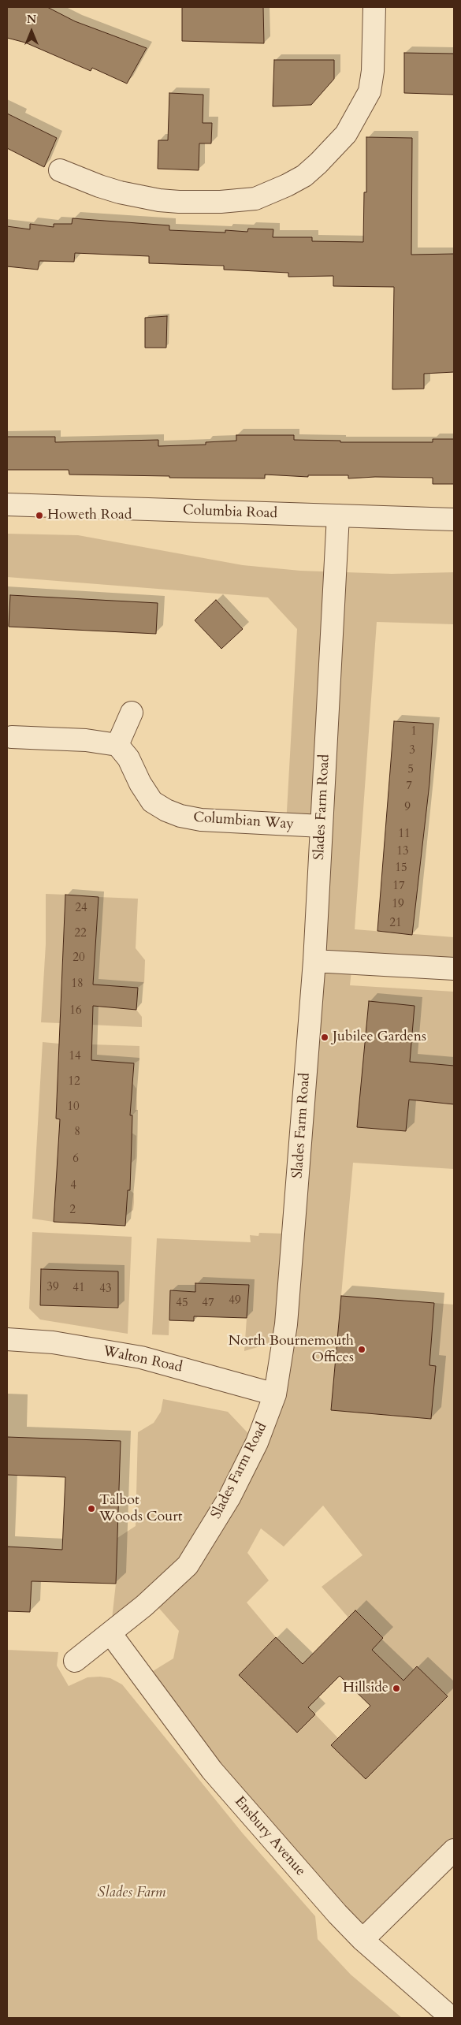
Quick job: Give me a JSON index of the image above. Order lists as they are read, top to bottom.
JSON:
{
  "streets": {
    "street": [
      "Columbia Road",
      "Slades Farm Road",
      "Columbian Way",
      "Walton Road",
      "Ensbury Avenue"
    ]
  },
  "crossings": [
    ["Columbia Road", "Slades Farm Road"],
    ["Slades Farm Road", "Columbian Way"],
    ["Slades Farm Road", "Walton Road"],
    ["Slades Farm Road", "Ensbury Avenue"]
  ],
  "parks": ["Slades Farm"],
  "places": [
    "Howeth Road",
    "Jubilee Gardens",
    "North Bournemouth Offices",
    "Talbot Woods Court",
    "Hillside"
  ],
  "house_numbers": [
    "1",
    "3",
    "5",
    "7",
    "9",
    "11",
    "13",
    "15",
    "17",
    "19",
    "24",
    "21",
    "22",
    "20",
    "18",
    "16",
    "14",
    "12",
    "10",
    "8",
    "6",
    "4",
    "2",
    "39",
    "41",
    "43",
    "49",
    "45",
    "47"
  ],
  "north": "top"
}
